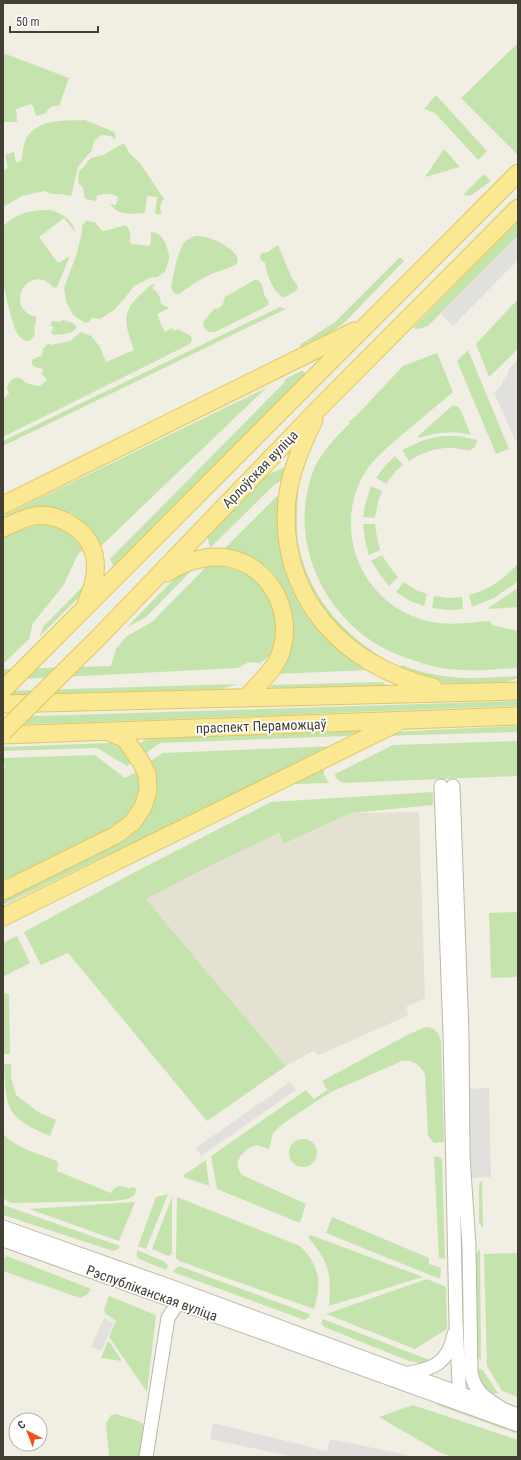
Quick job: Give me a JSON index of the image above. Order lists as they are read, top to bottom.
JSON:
{
  "streets": {
    "main road": ["Арлоўская вуліца", "праспект Пераможцаў"],
    "street": ["Рэспубліканская вуліца"]
  },
  "scale_bar": "50 m",
  "north": "top left"
}
